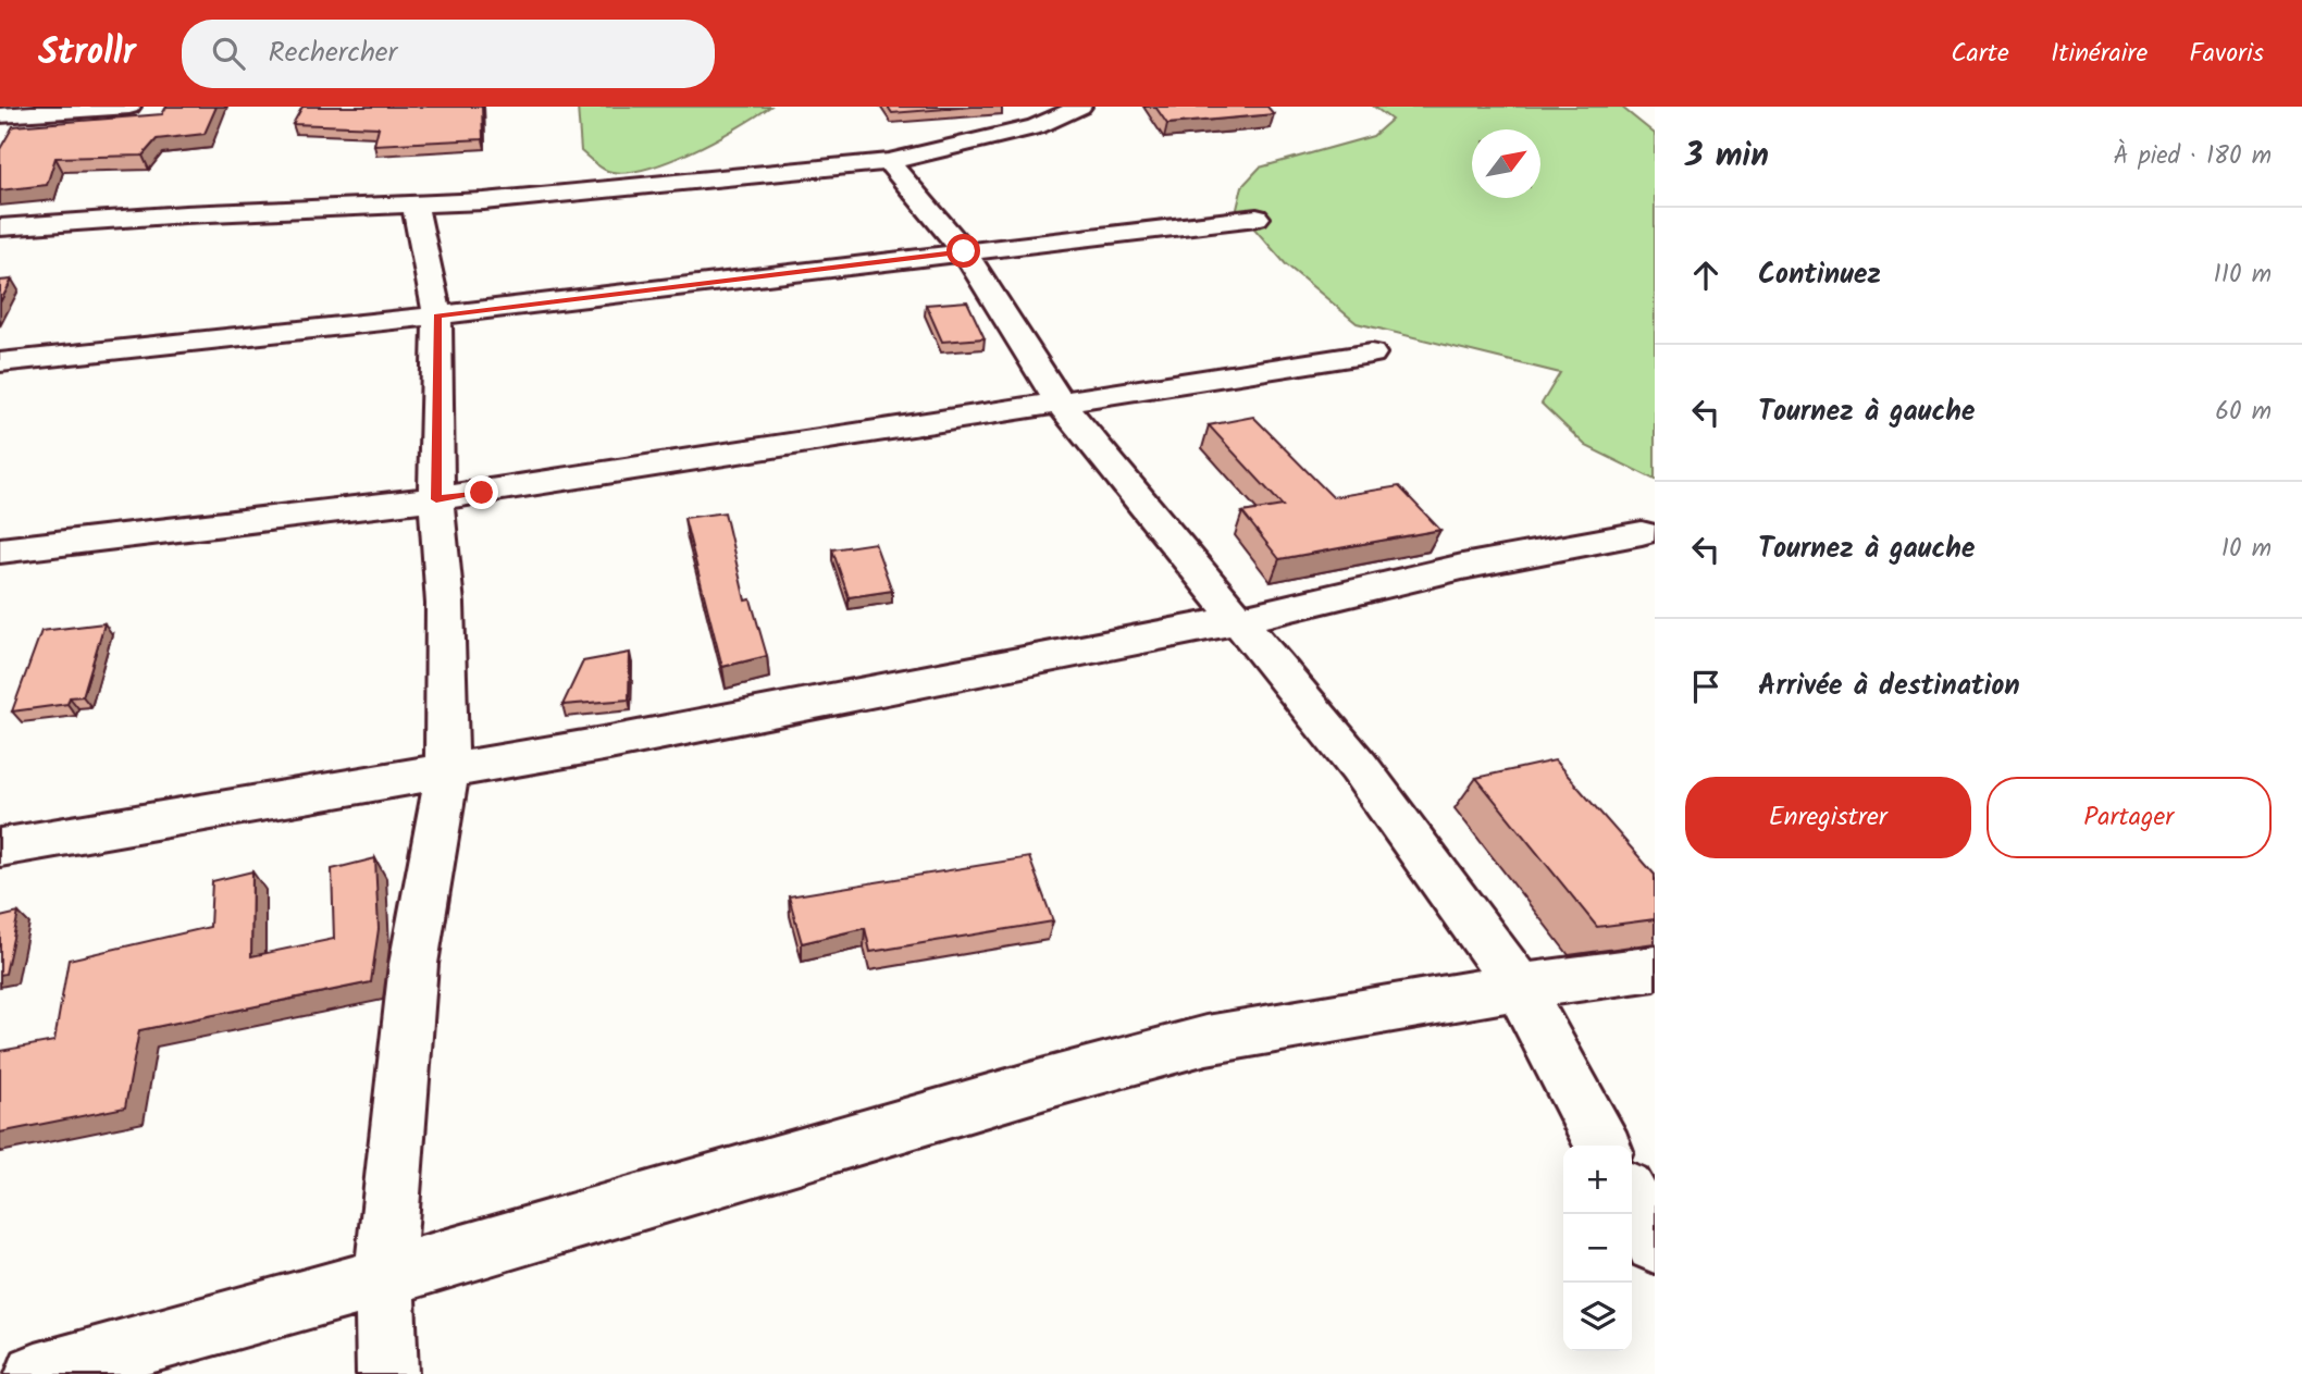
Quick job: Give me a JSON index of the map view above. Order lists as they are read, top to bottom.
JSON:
{
  "north": "top right",
  "page": {
    "header": "Strollr",
    "search": "Rechercher",
    "nav": ["Carte", "Itinéraire", "Favoris"],
    "heading": ["3 min", "À pied · 180 m"],
    "list": [
      ["Continuez", "110 m"],
      ["Tournez à gauche", "60 m"],
      ["Tournez à gauche", "10 m"],
      "Arrivée à destination"
    ],
    "buttons": ["Enregistrer", "Partager"],
    "map_buttons": ["+", "−"]
  }
}
